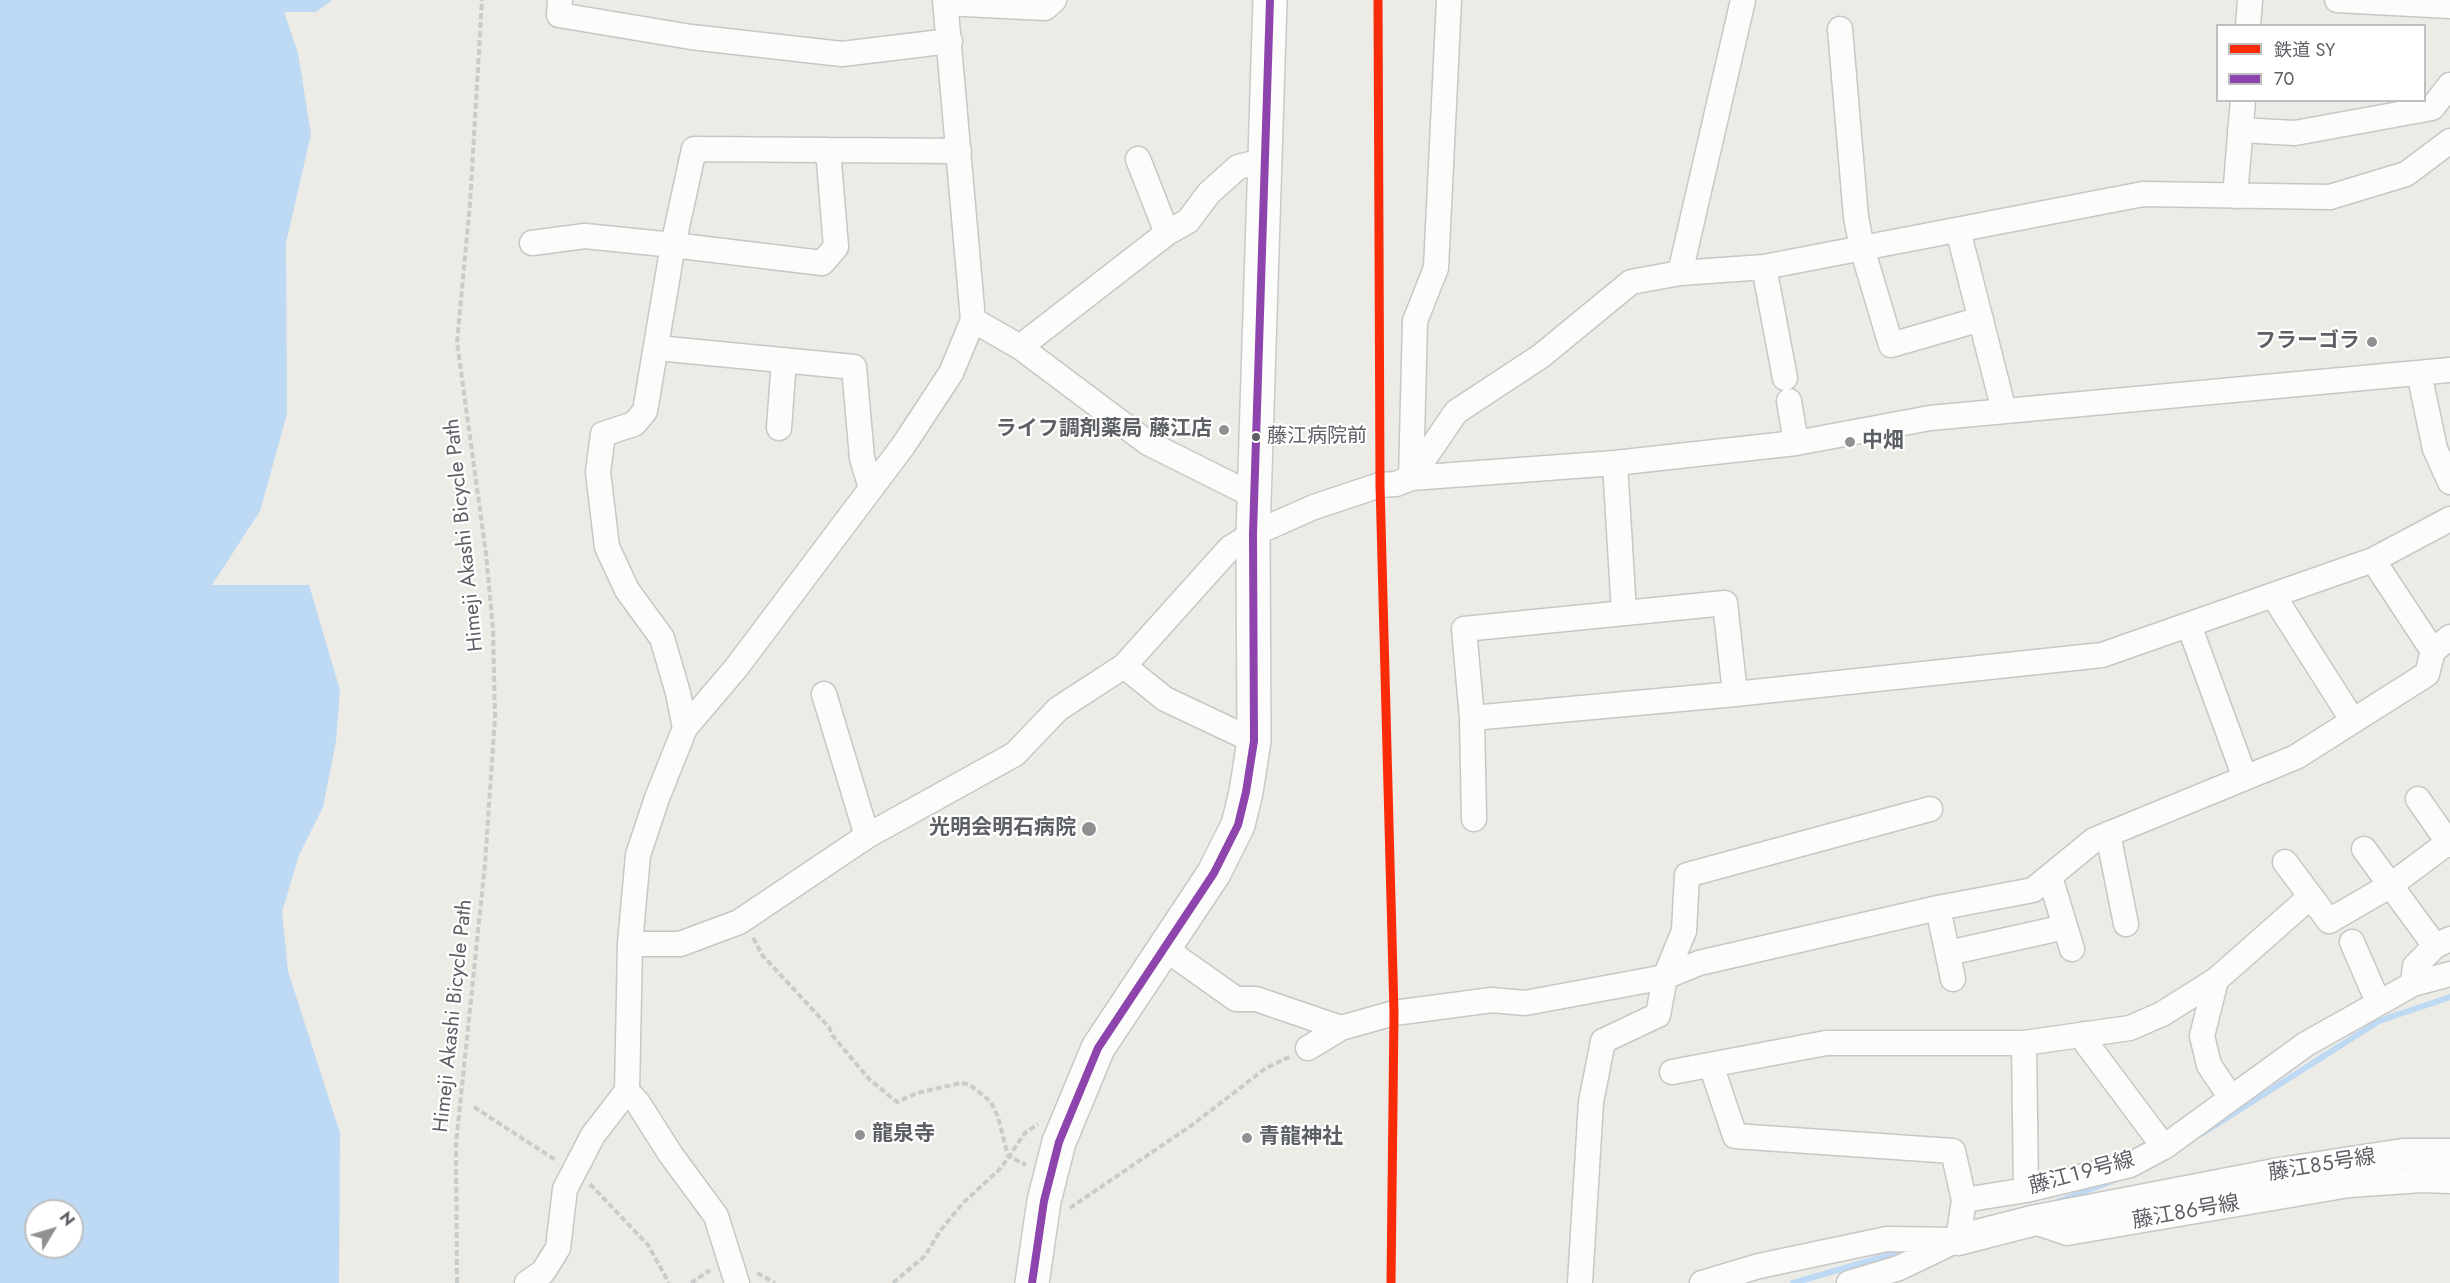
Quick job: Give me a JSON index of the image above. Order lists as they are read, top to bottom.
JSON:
{
  "streets": {
    "street": ["藤江８５号線", "藤江１９号線", "藤江８６号線"],
    "path": ["Himeji Akashi Bicycle Path"]
  },
  "crossings": [
    ["藤江８５号線", "藤江８６号線"]
  ],
  "places": [
    "フラーゴラ",
    "ライフ調剤薬局 藤江店",
    "藤江病院前",
    "中畑",
    "光明会明石病院",
    "龍泉寺",
    "青龍神社"
  ],
  "lines": ["rail line SY", "transit line 70"],
  "legend": ["鉄道 SY", "70"],
  "north": "top right"
}
